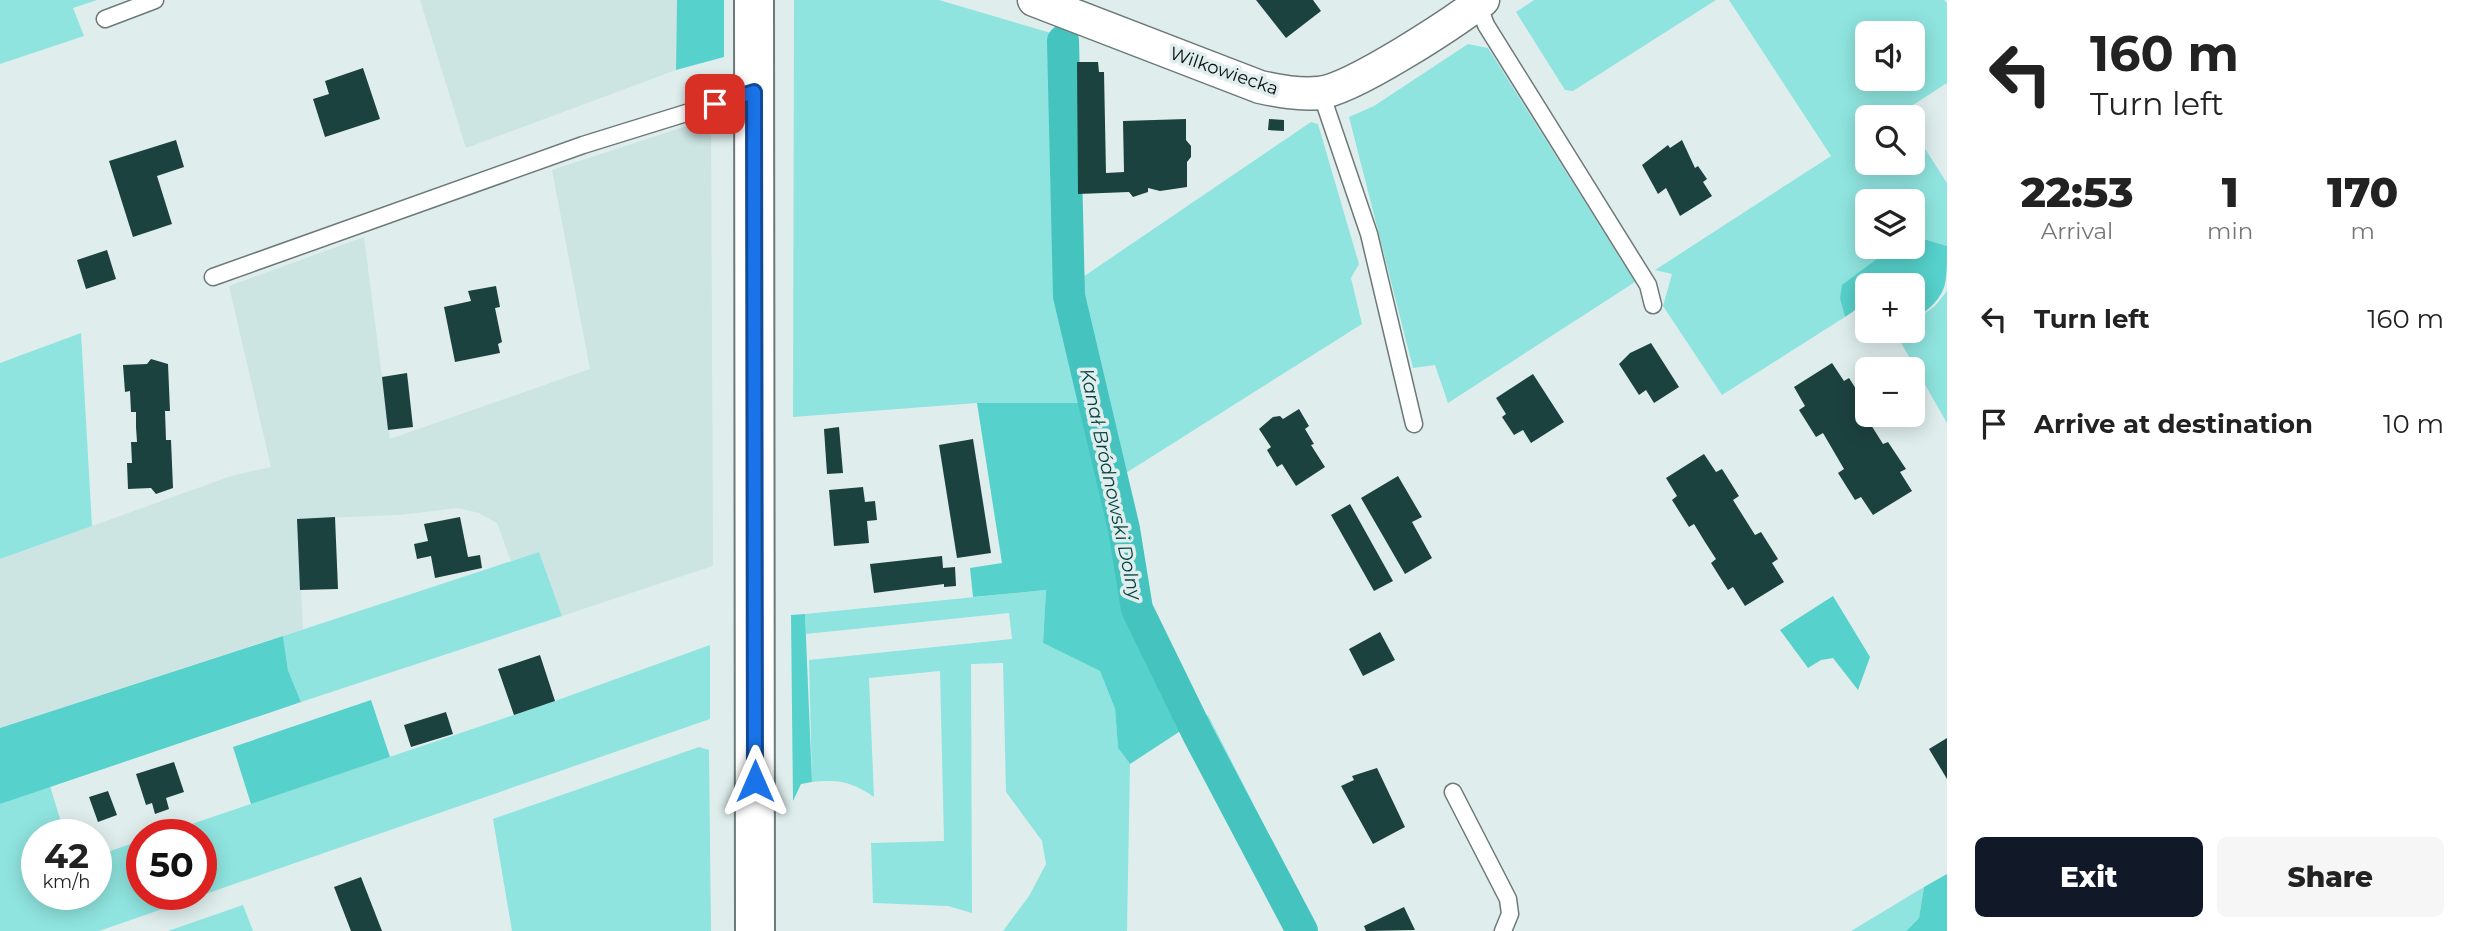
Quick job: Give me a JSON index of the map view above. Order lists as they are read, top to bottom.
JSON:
{
  "streets": {
    "street": ["Wilkowiecka"]
  },
  "water": ["Kanał Bródnowski Dolny"],
  "page": {
    "turn": ["160 m", "Turn left"],
    "map_buttons": ["+", "−"],
    "eta": [
      "22:53",
      "Arrival",
      "1",
      "min",
      "170",
      "m"
    ],
    "list": [
      {
        "name": "Turn left",
        "value": "160 m"
      },
      {
        "name": "Arrive at destination",
        "value": "10 m"
      }
    ],
    "speed": "42 km/h",
    "limit": "50",
    "buttons": ["Exit", "Share"]
  }
}
